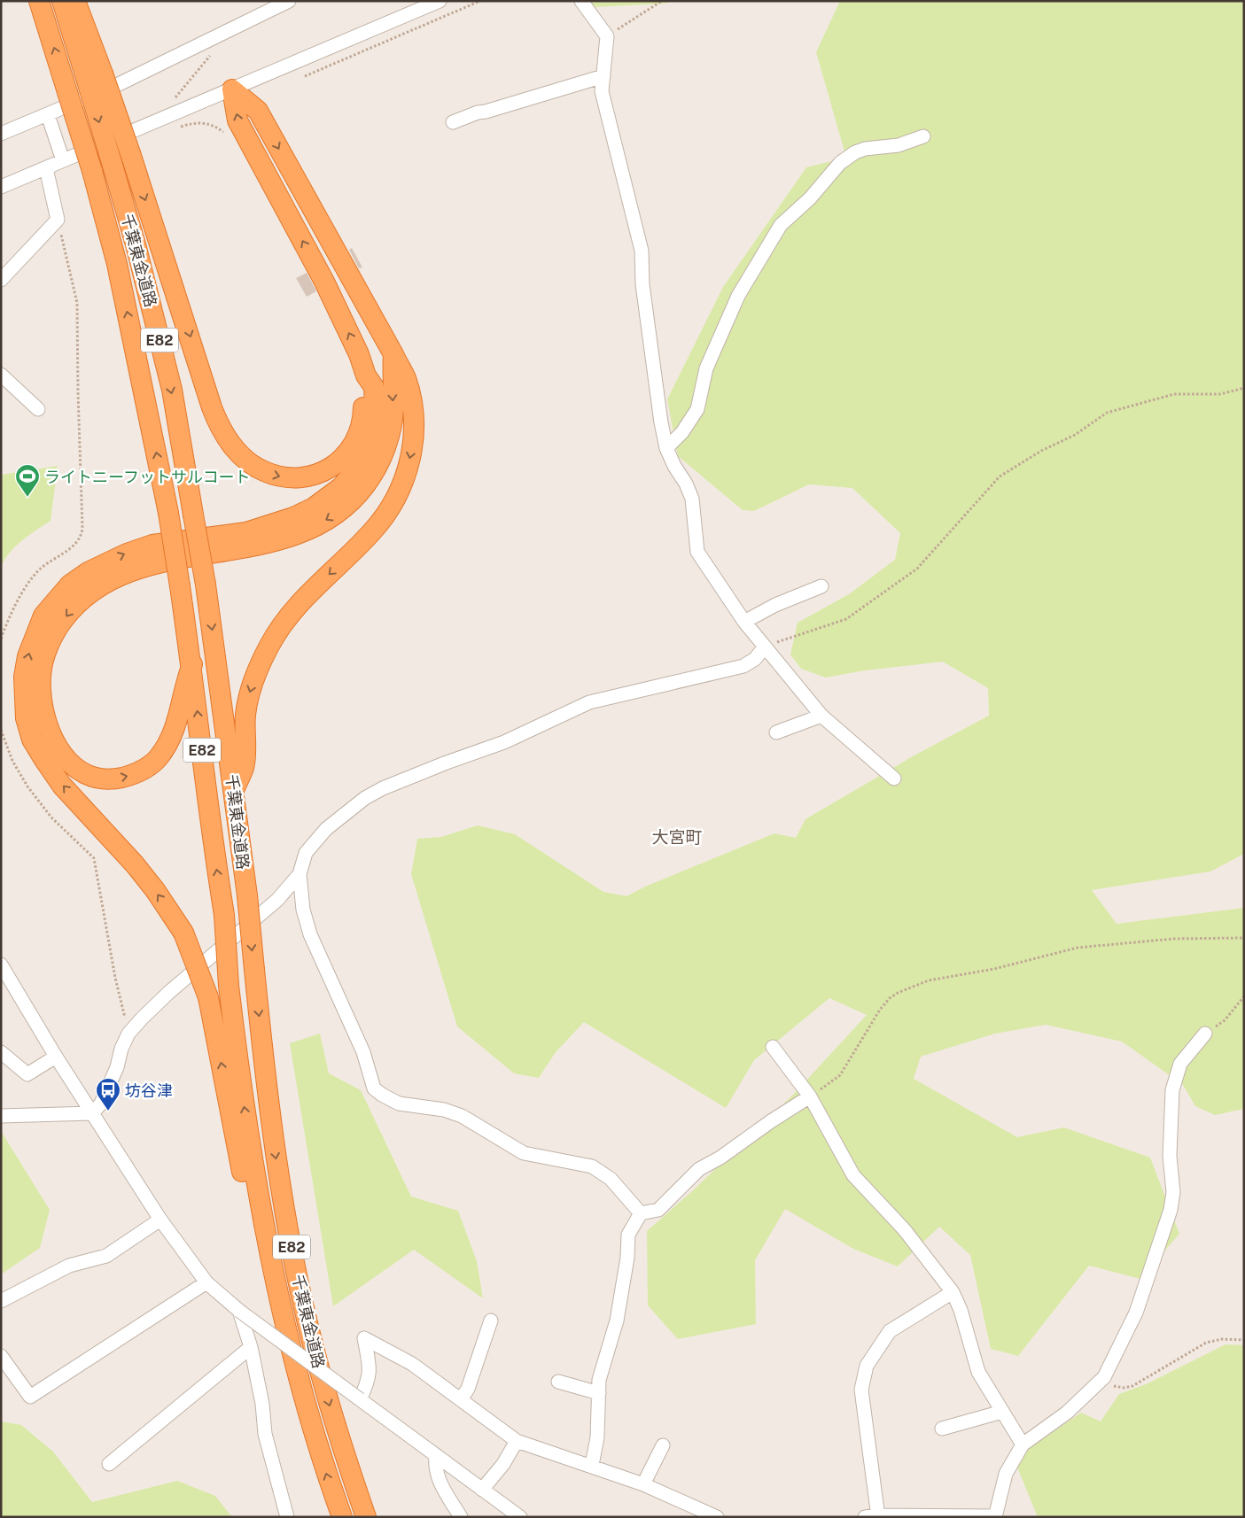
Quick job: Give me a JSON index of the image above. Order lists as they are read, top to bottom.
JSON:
{
  "streets": {
    "highway": ["千葉東金道路", "E82"]
  },
  "districts": ["大宮町"],
  "places": {
    "sports": ["ライトニーフットサルコート"],
    "bus stop": ["坊谷津"]
  }
}
